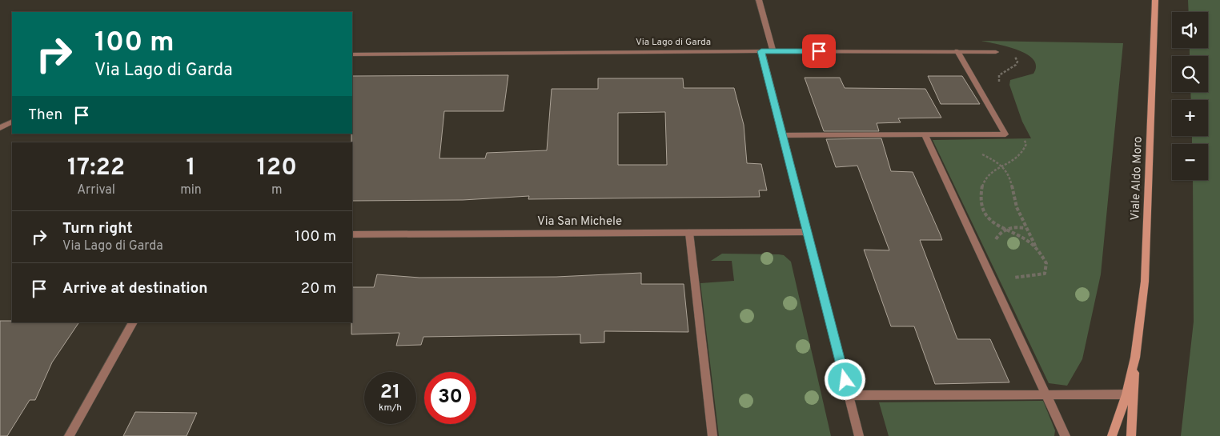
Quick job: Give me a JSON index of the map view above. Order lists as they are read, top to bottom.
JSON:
{
  "streets": {
    "main road": ["Viale Aldo Moro"],
    "street": ["Via Lago di Garda", "Via San Michele"]
  },
  "page": {
    "map_buttons": ["+", "−"],
    "turn": ["100 m", "Via Lago di Garda"],
    "then": "Then",
    "eta": [
      "17:22",
      "Arrival",
      "1",
      "min",
      "120",
      "m"
    ],
    "list": [
      {
        "name": "Turn right",
        "note": "Via Lago di Garda",
        "value": "100 m"
      },
      {
        "name": "Arrive at destination",
        "value": "20 m"
      }
    ],
    "speed": "21 km/h",
    "limit": "30"
  }
}
